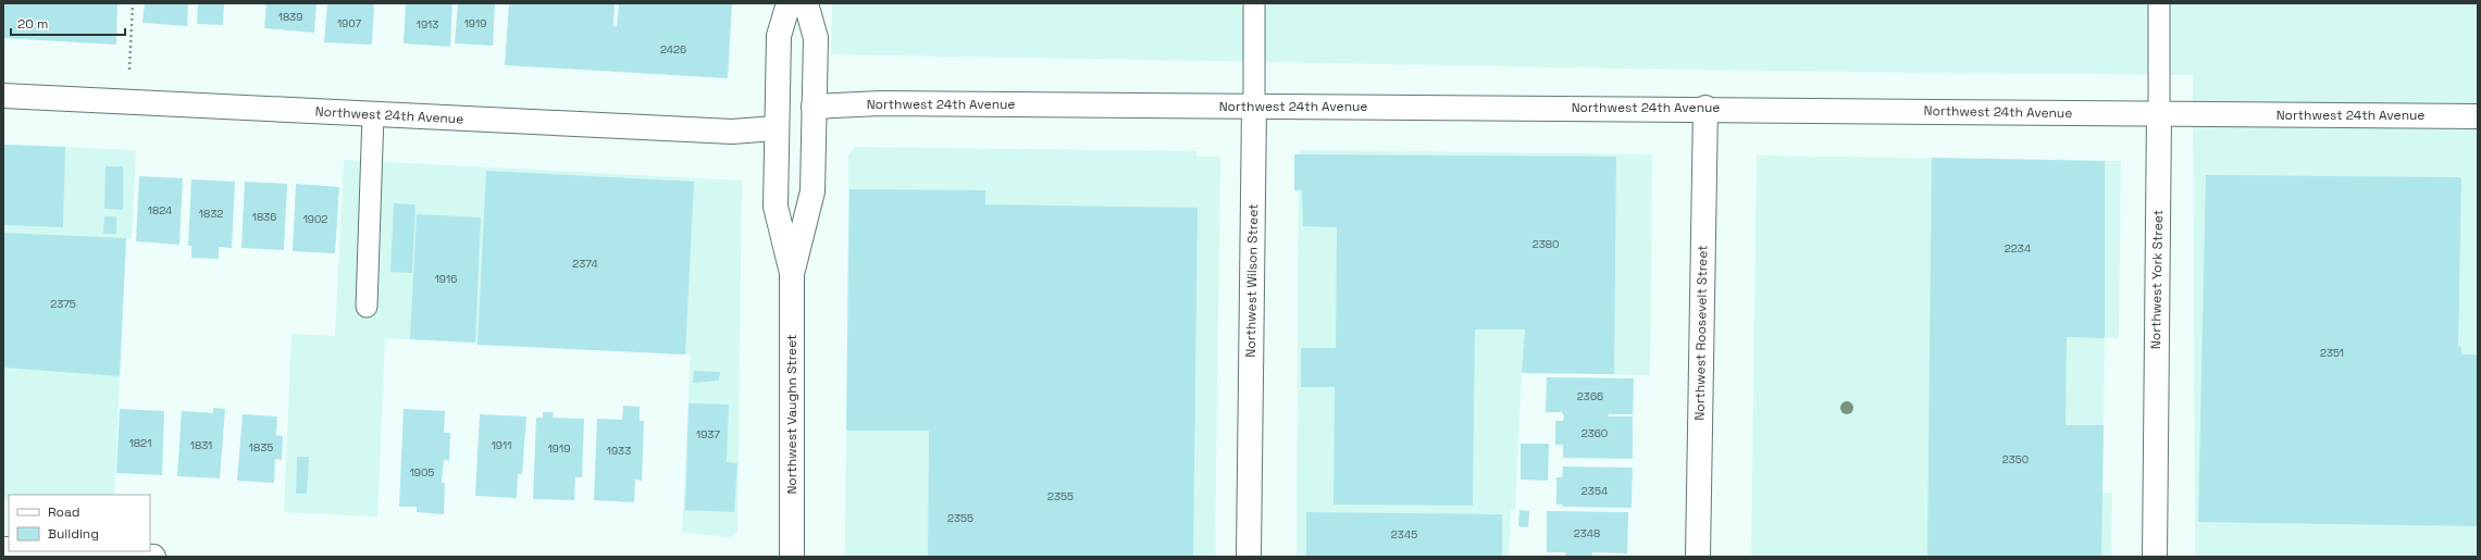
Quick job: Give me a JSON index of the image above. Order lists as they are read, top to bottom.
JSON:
{
  "streets": {
    "street": [
      "Northwest 24th Avenue",
      "Northwest York Street",
      "Northwest Wilson Street",
      "Northwest Roosevelt Street",
      "Northwest Vaughn Street"
    ]
  },
  "crossings": [
    ["Northwest 24th Avenue", "Northwest York Street"],
    ["Northwest 24th Avenue", "Northwest Wilson Street"],
    ["Northwest 24th Avenue", "Northwest Roosevelt Street"],
    ["Northwest 24th Avenue", "Northwest Vaughn Street"]
  ],
  "house_numbers": [
    "1839",
    "1907",
    "1919",
    "1913",
    "2426",
    "1824",
    "1832",
    "1836",
    "1902",
    "2380",
    "2234",
    "2374",
    "1916",
    "2375",
    "2351",
    "2366",
    "2360",
    "1937",
    "1821",
    "1831",
    "1911",
    "1835",
    "1919",
    "1933",
    "2350",
    "1905",
    "2354",
    "2355",
    "2355",
    "2348",
    "2345"
  ],
  "legend": ["Road", "Building"],
  "scale_bar": "20 m"
}
